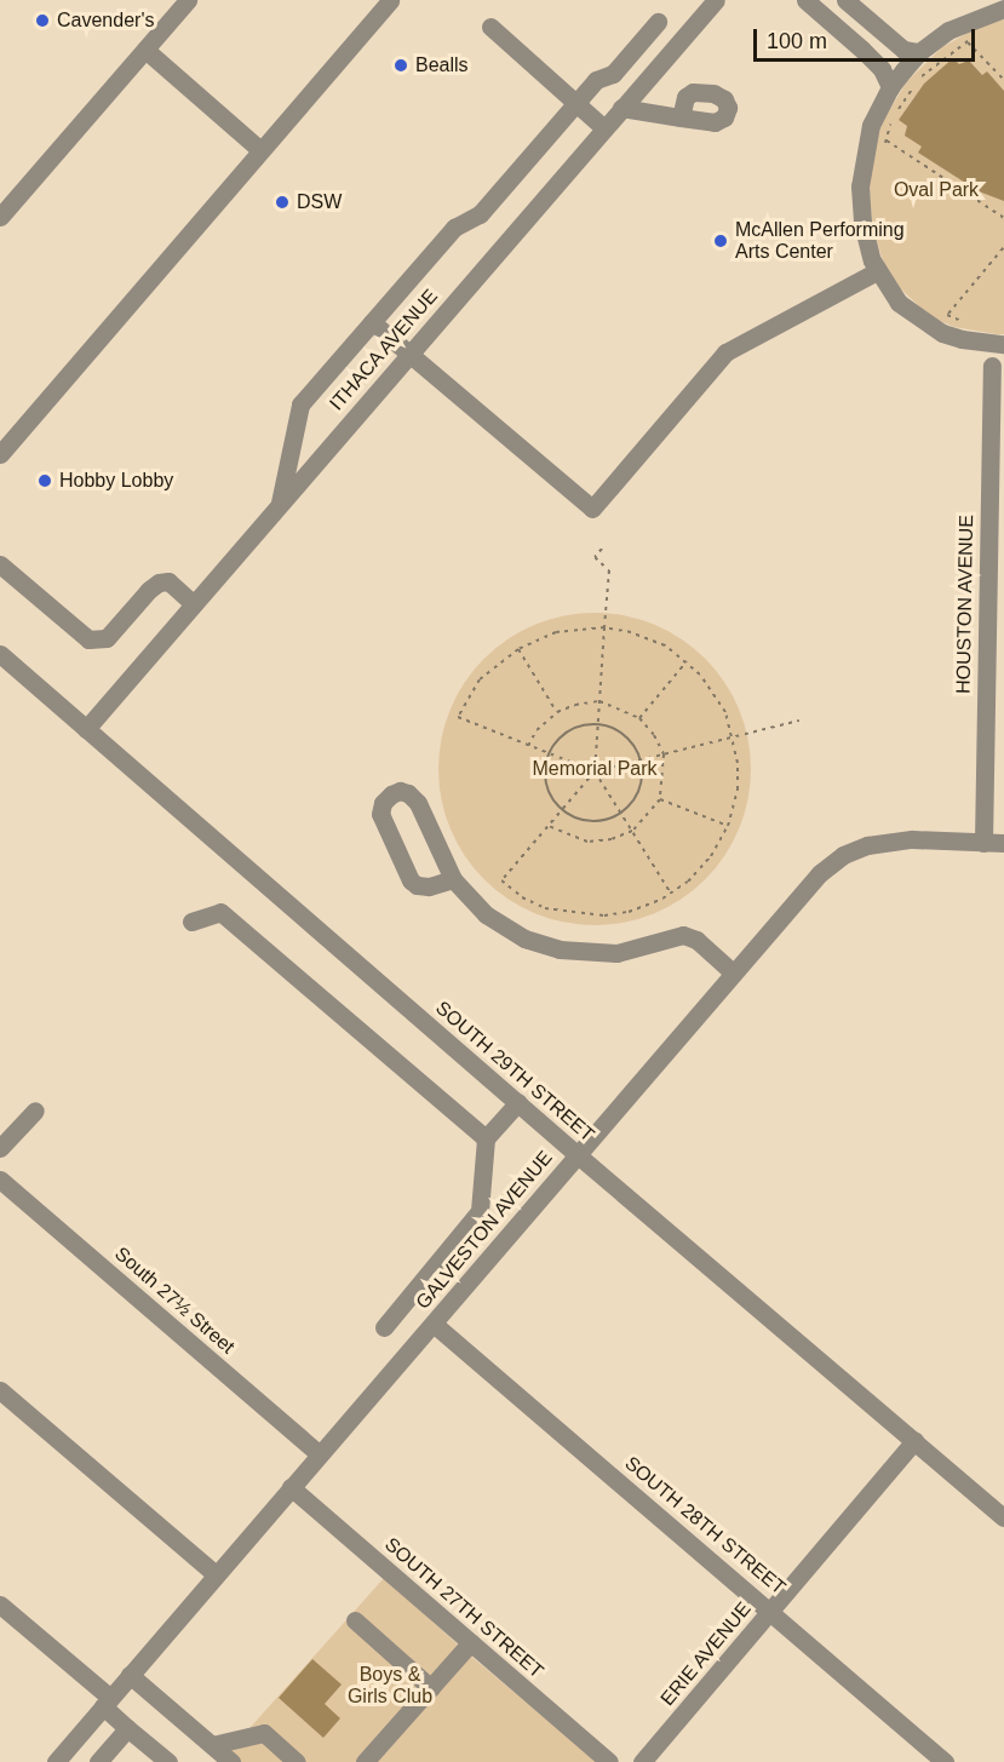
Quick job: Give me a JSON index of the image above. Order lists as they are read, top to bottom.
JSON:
{
  "streets": {
    "street": [
      "ITHACA AVENUE",
      "HOUSTON AVENUE",
      "SOUTH 29TH STREET",
      "GALVESTON AVENUE",
      "South 27½ Street",
      "SOUTH 28TH STREET",
      "SOUTH 27TH STREET",
      "ERIE AVENUE"
    ]
  },
  "crossings": [
    ["ITHACA AVENUE", "SOUTH 29TH STREET"],
    ["HOUSTON AVENUE", "GALVESTON AVENUE"],
    ["SOUTH 29TH STREET", "GALVESTON AVENUE"],
    ["SOUTH 29TH STREET", "ERIE AVENUE"],
    ["GALVESTON AVENUE", "South 27½ Street"],
    ["GALVESTON AVENUE", "SOUTH 28TH STREET"],
    ["GALVESTON AVENUE", "SOUTH 27TH STREET"],
    ["SOUTH 28TH STREET", "ERIE AVENUE"]
  ],
  "parks": ["Oval Park", "Memorial Park", "Boys & Girls Club"],
  "places": [
    "Cavender's",
    "Bealls",
    "DSW",
    "McAllen Performing Arts Center",
    "Hobby Lobby"
  ],
  "scale_bar": "100 m"
}
